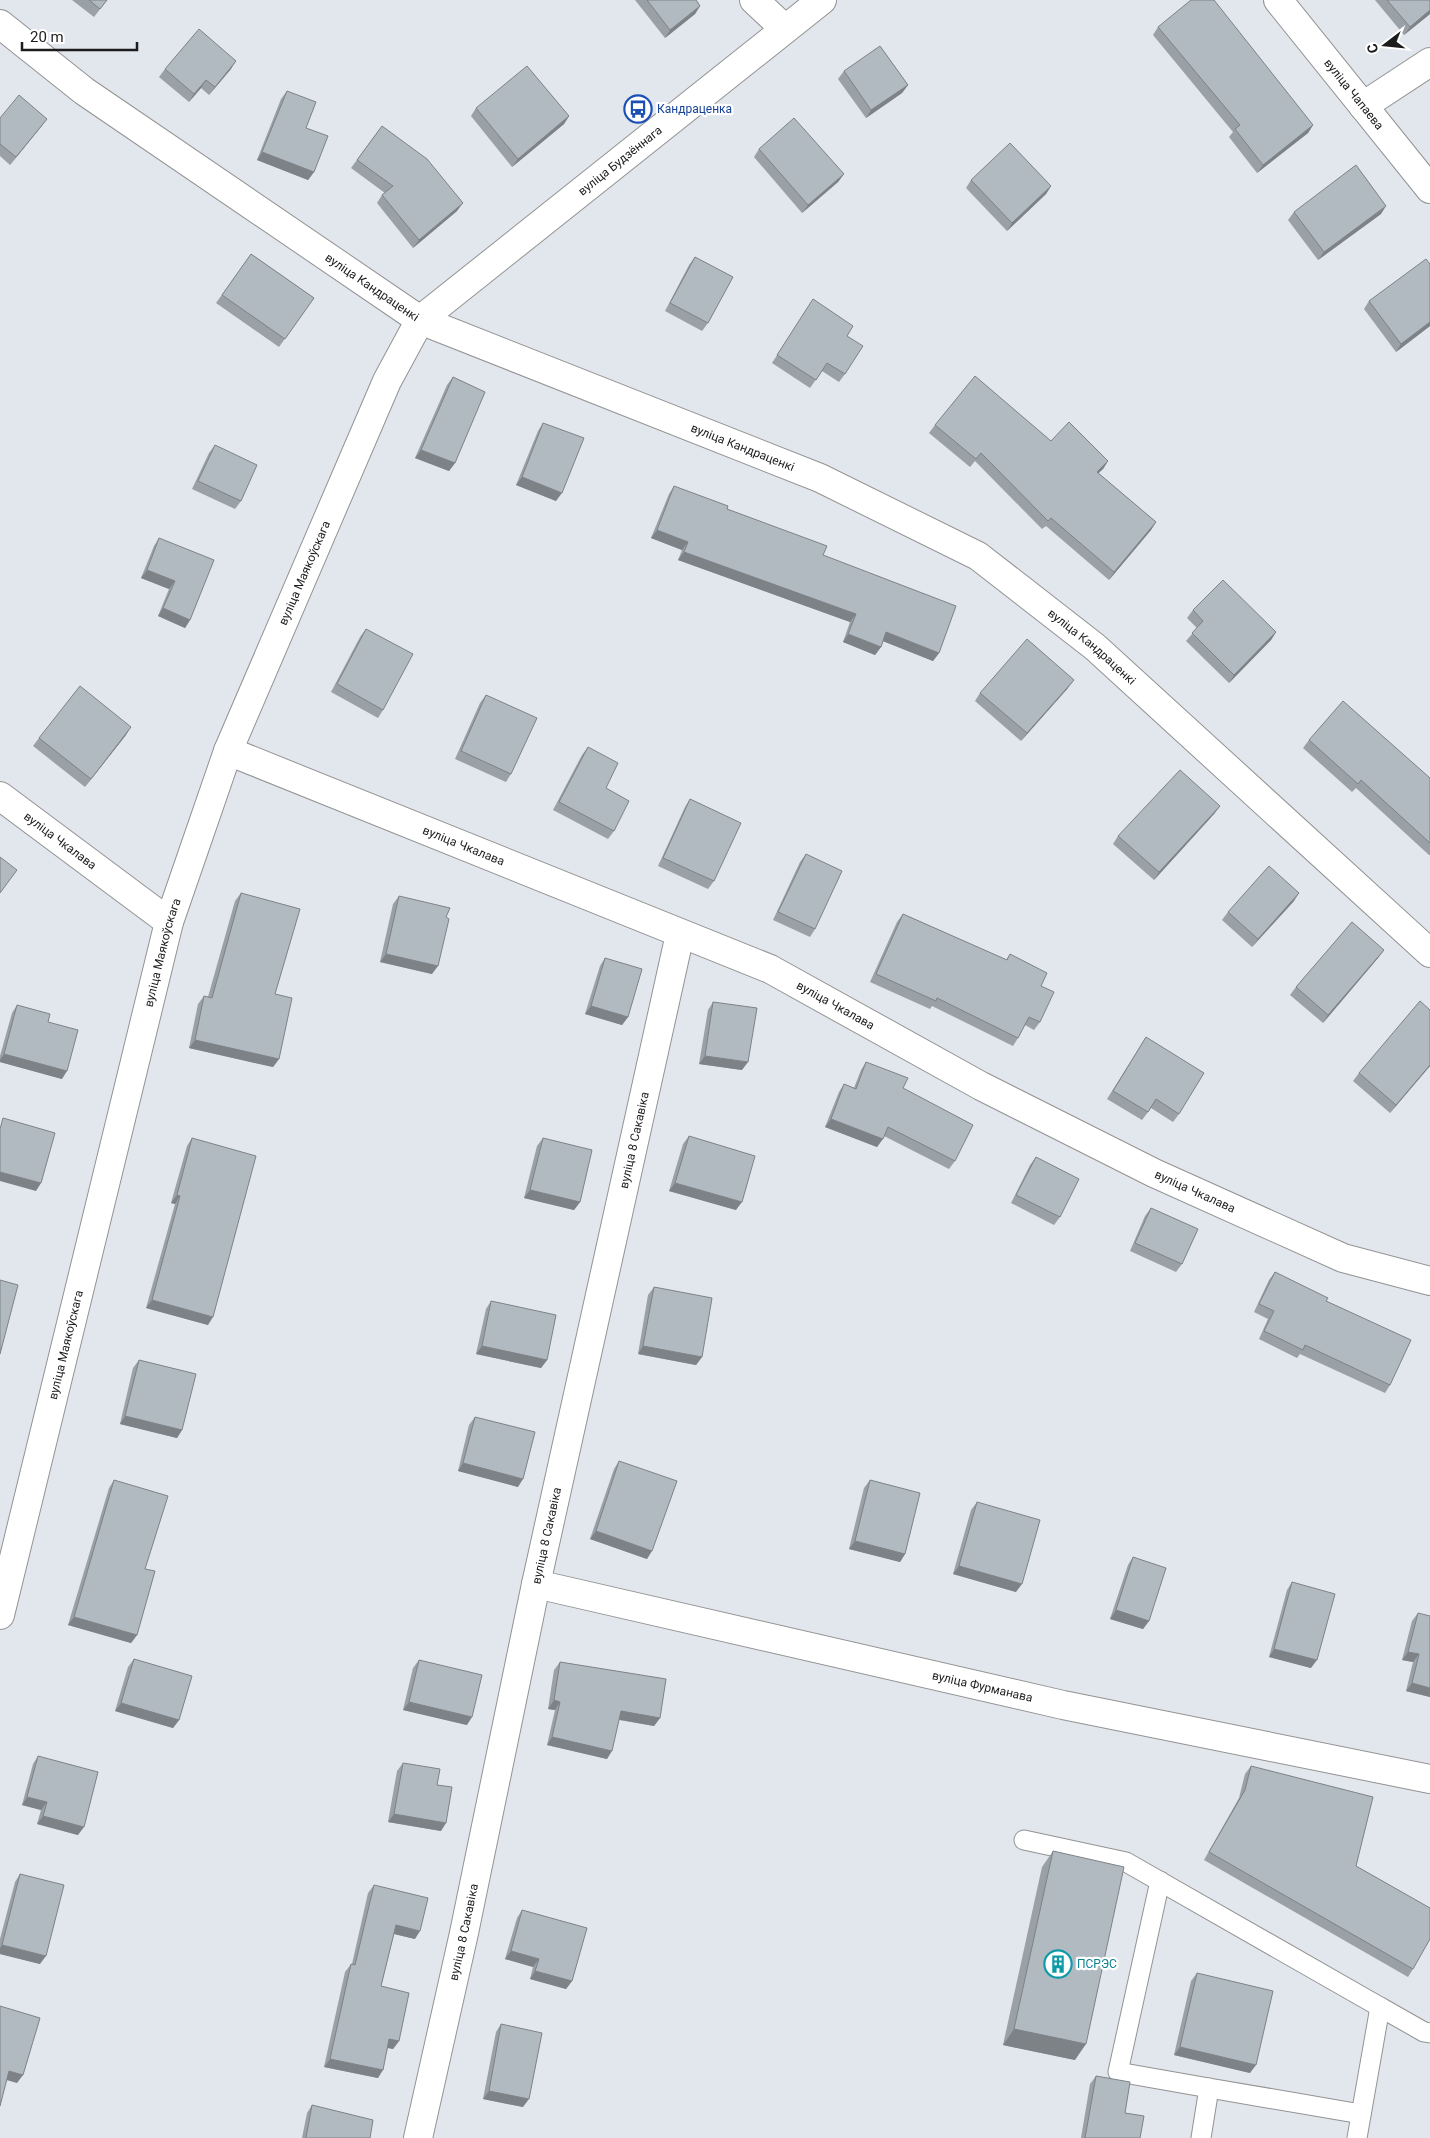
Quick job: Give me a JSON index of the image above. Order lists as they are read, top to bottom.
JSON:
{
  "streets": {
    "street": [
      "вуліца Чапаева",
      "вуліца Будзённага",
      "вуліца Кандраценкі",
      "вуліца Маякоўскага",
      "вуліца Чкалава",
      "вуліца 8 Сакавіка",
      "вуліца Фурманава"
    ]
  },
  "crossings": [
    ["вуліца Будзённага", "вуліца Кандраценкі"],
    ["вуліца Будзённага", "вуліца Маякоўскага"],
    ["вуліца Кандраценкі", "вуліца Маякоўскага"],
    ["вуліца Маякоўскага", "вуліца Чкалава"],
    ["вуліца Чкалава", "вуліца 8 Сакавіка"],
    ["вуліца 8 Сакавіка", "вуліца Фурманава"]
  ],
  "places": {
    "bus stop": ["Кандраценка"],
    "building": ["ПСРЭС"]
  },
  "scale_bar": "20 m",
  "north": "left"
}
